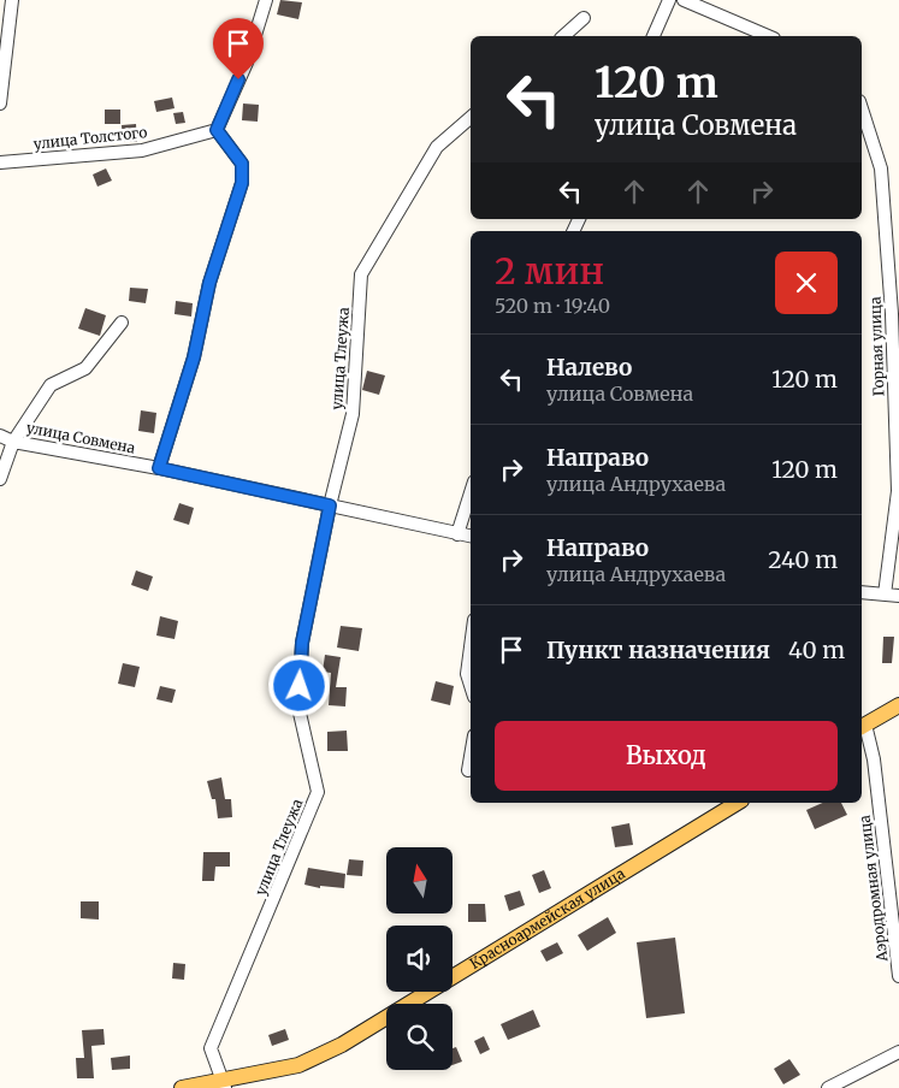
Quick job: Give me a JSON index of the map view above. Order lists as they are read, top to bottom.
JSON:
{
  "streets": {
    "main road": ["Красноармейская улица"],
    "street": [
      "улица Толстого",
      "Горная улица",
      "улица Тлеужа",
      "улица Совмена",
      "Аэродромная улица"
    ]
  },
  "crossings": [
    ["улица Тлеужа", "улица Совмена"],
    ["улица Тлеужа", "Красноармейская улица"]
  ],
  "north": "top",
  "page": {
    "turn": ["120 m", "улица Совмена"],
    "heading": ["2 мин", "520 m · 19:40"],
    "list": [
      {
        "name": "Налево",
        "note": "улица Совмена",
        "value": "120 m"
      },
      {
        "name": "Направо",
        "note": "улица Андрухаева",
        "value": "120 m"
      },
      {
        "name": "Направо",
        "note": "улица Андрухаева",
        "value": "240 m"
      },
      {
        "name": "Пункт назначения",
        "value": "40 m"
      }
    ],
    "buttons": "Выход"
  }
}
